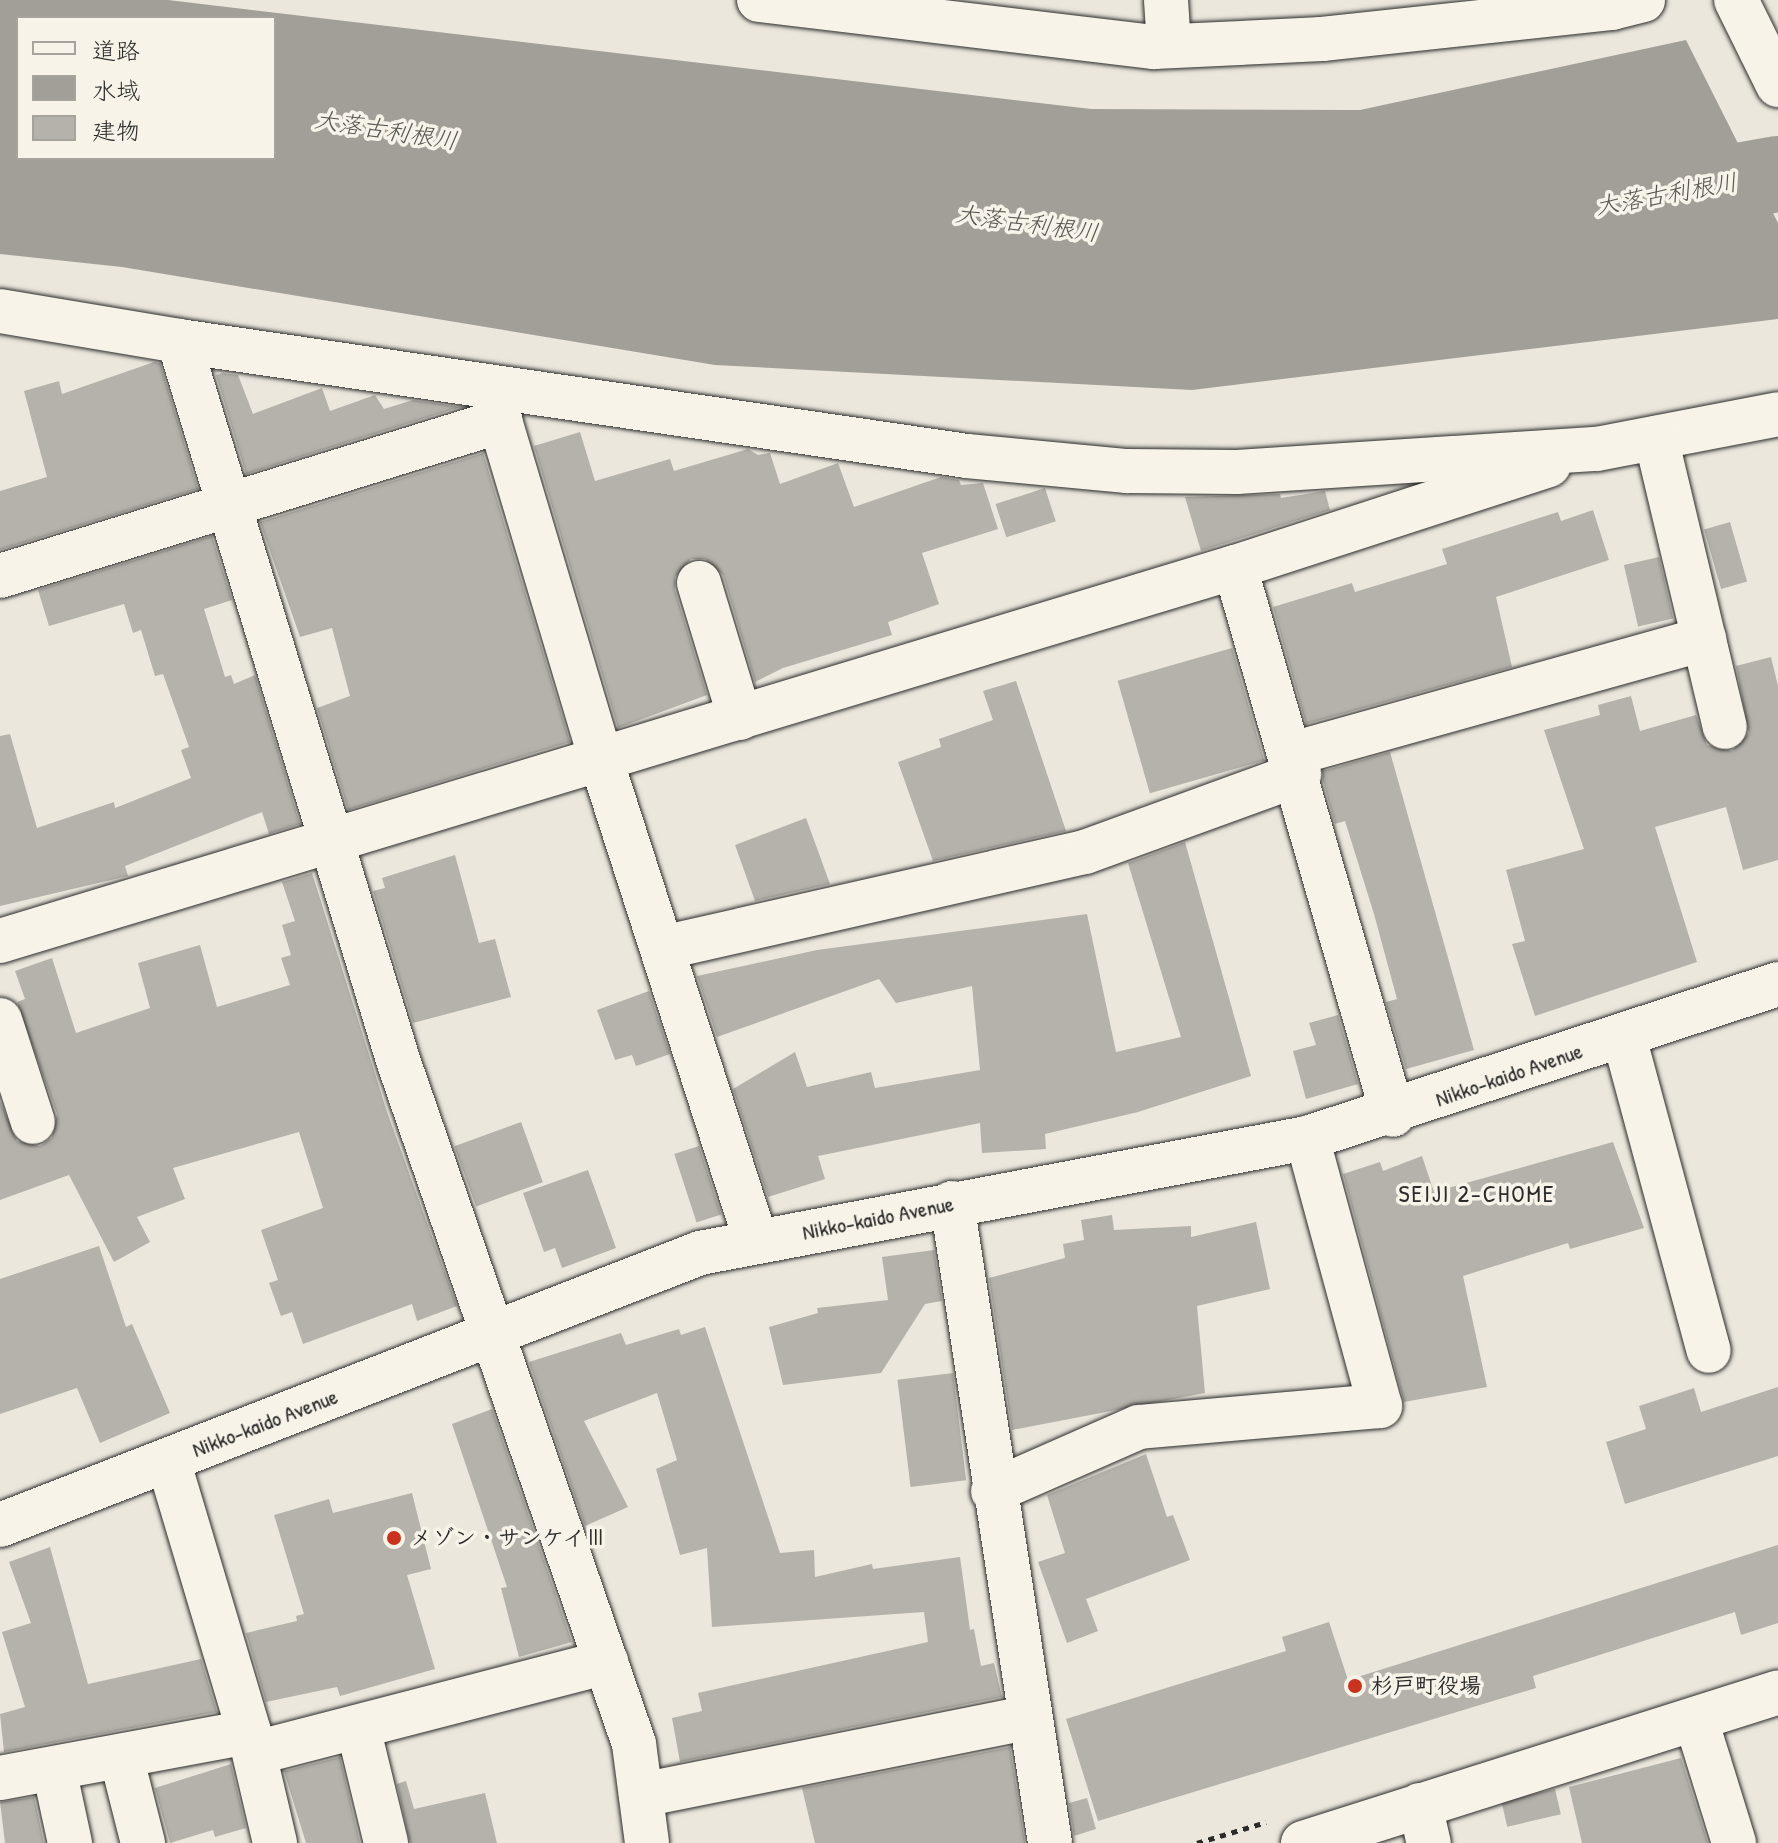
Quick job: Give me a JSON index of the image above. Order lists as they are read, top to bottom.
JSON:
{
  "streets": {
    "street": ["Nikko-kaido Avenue"]
  },
  "districts": ["SEIJI 2-CHOME"],
  "water": ["大落古利根川"],
  "places": ["メゾン・サンケイⅢ", "杉戸町役場"],
  "legend": ["道路", "水域", "建物"]
}
